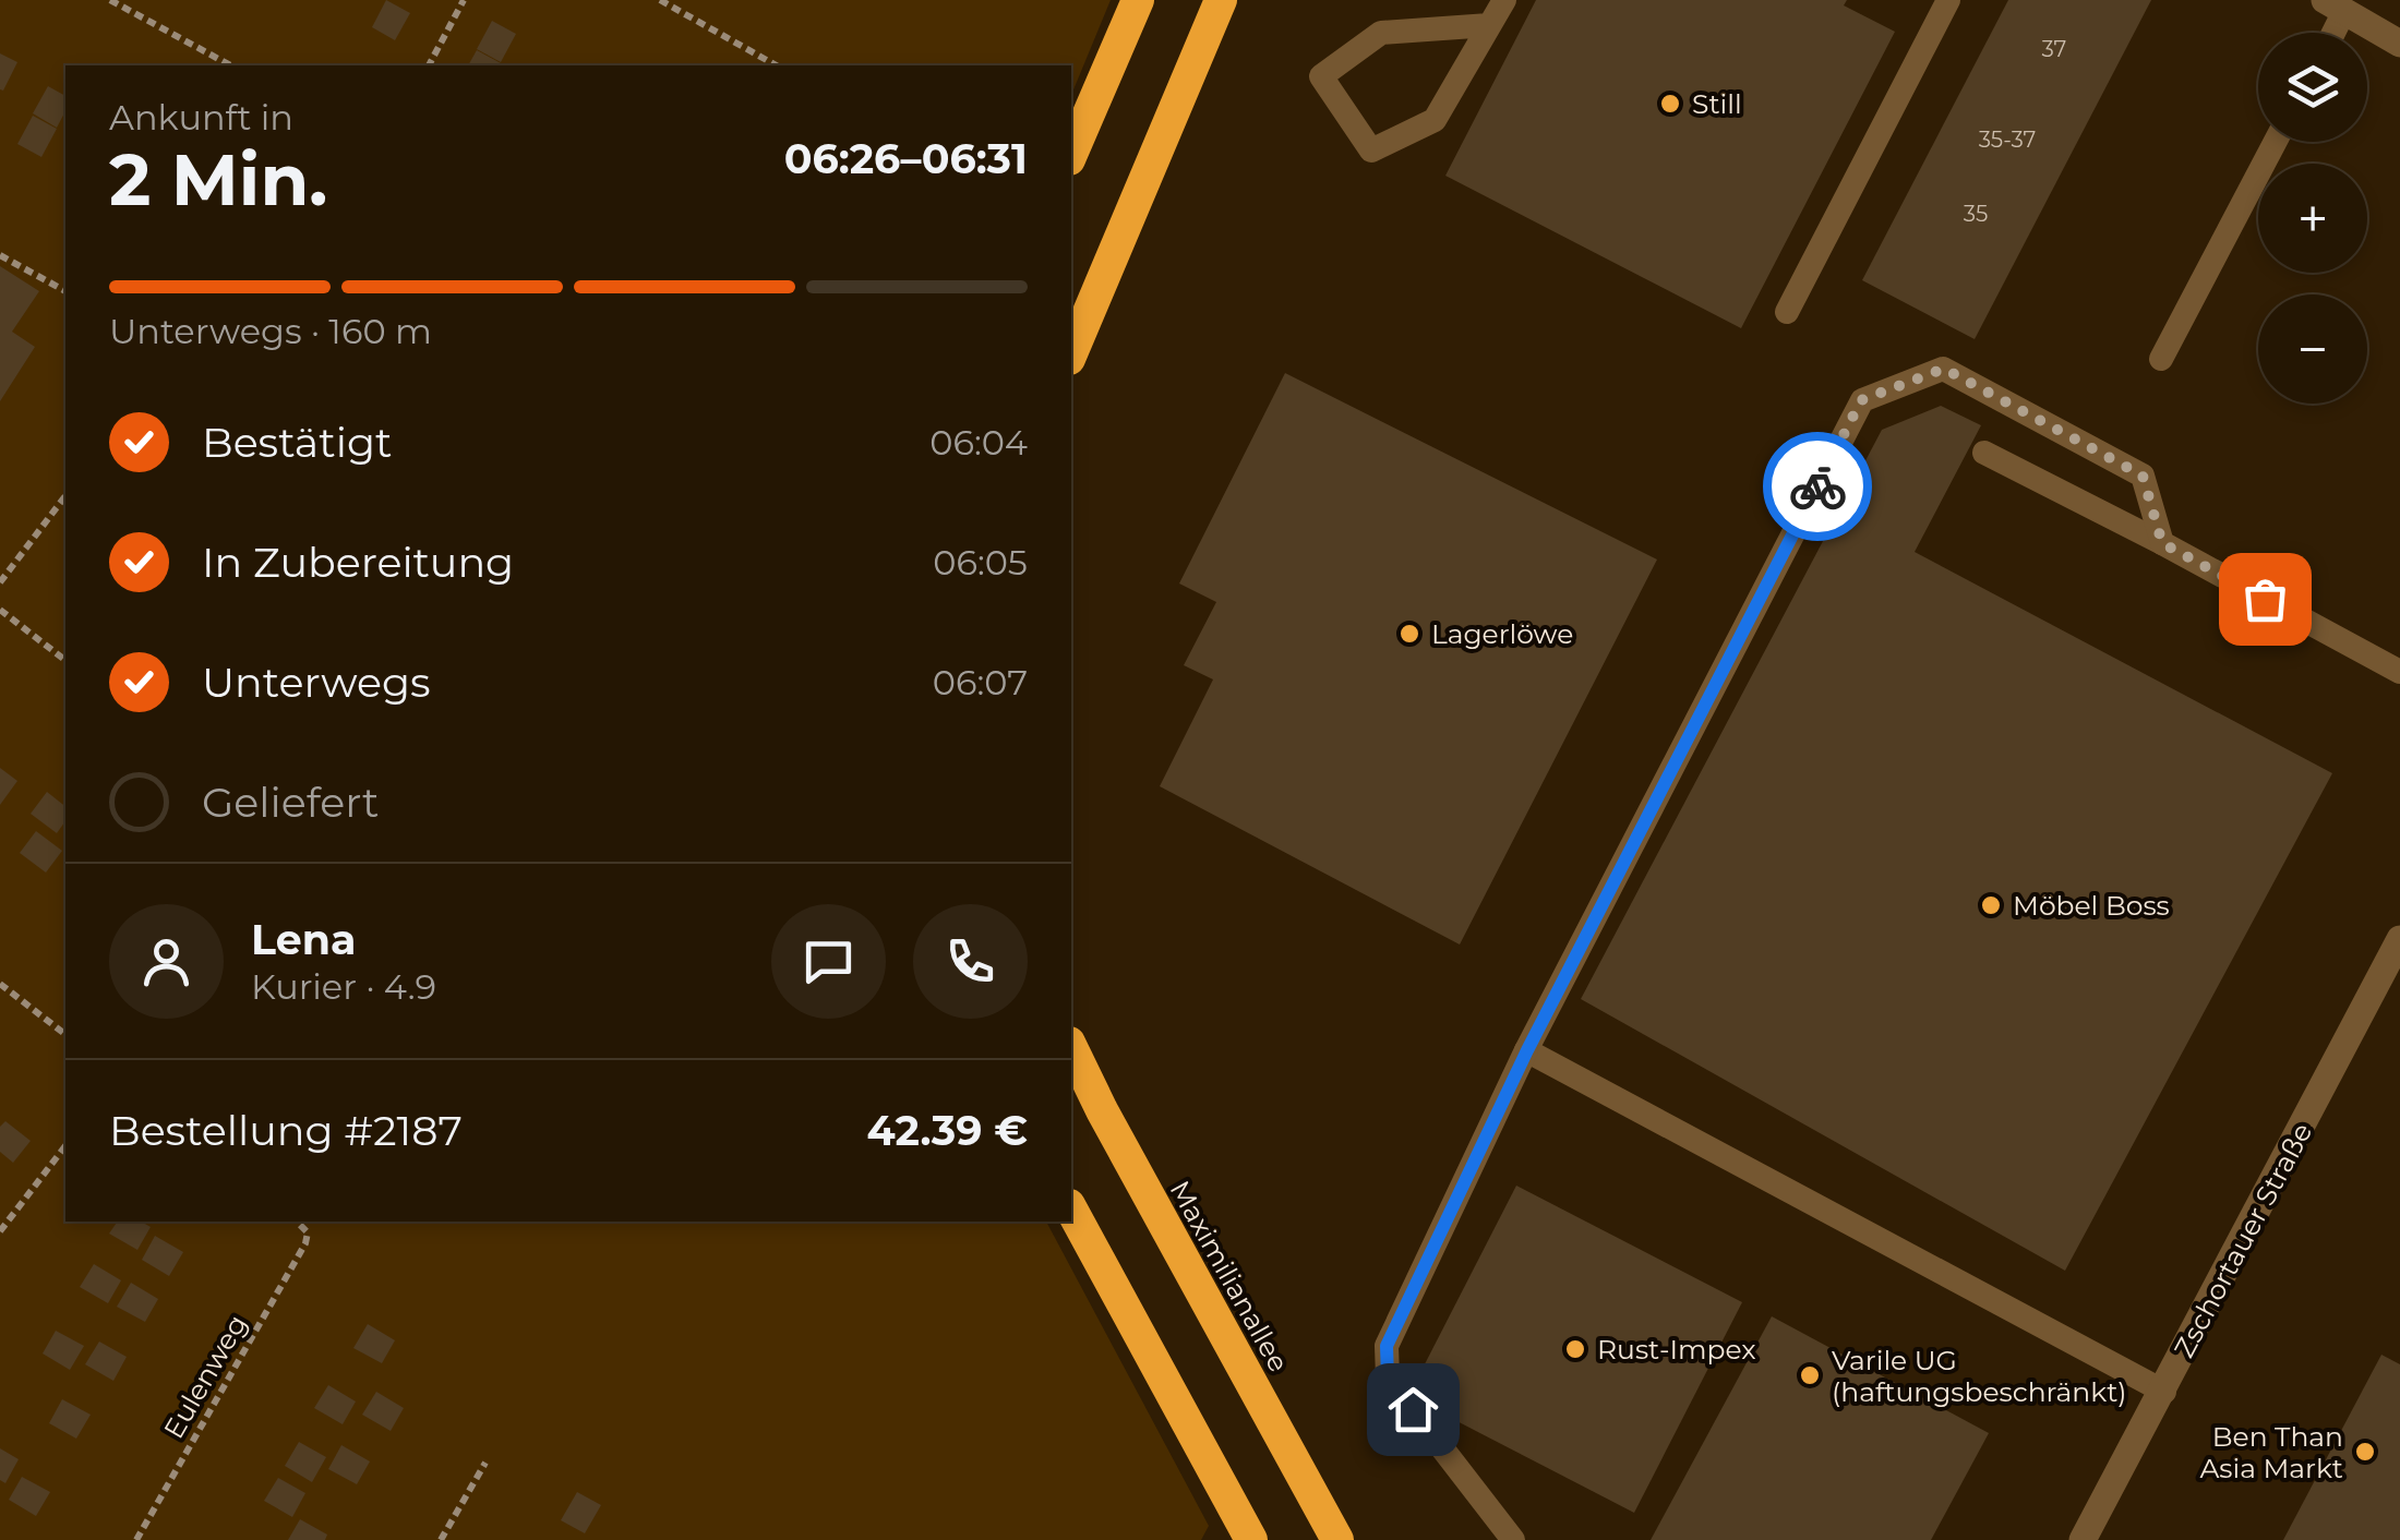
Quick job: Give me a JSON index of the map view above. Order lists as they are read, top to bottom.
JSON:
{
  "streets": {
    "highway": ["Maximilianallee"],
    "street": ["Zschortauer Straße"],
    "path": ["Eulenweg"]
  },
  "places": [
    "Still",
    "Lagerlöwe",
    "Möbel Boss",
    "Rust-Impex",
    "Varile UG (haftungsbeschränkt)",
    "Ben Than Asia Markt"
  ],
  "house_numbers": ["37", "35-37", "35"],
  "page": {
    "map_buttons": ["+", "−"],
    "heading": ["2 Min.", "Ankunft in", "06:26–06:31"],
    "panel": [
      "Lena",
      "Kurier · 4.9",
      "Bestellung #2187",
      "42.39 €"
    ],
    "bar": "Unterwegs · 160 m",
    "list": [
      ["Bestätigt", "06:04"],
      ["In Zubereitung", "06:05"],
      ["Unterwegs", "06:07"],
      "Geliefert"
    ]
  }
}
